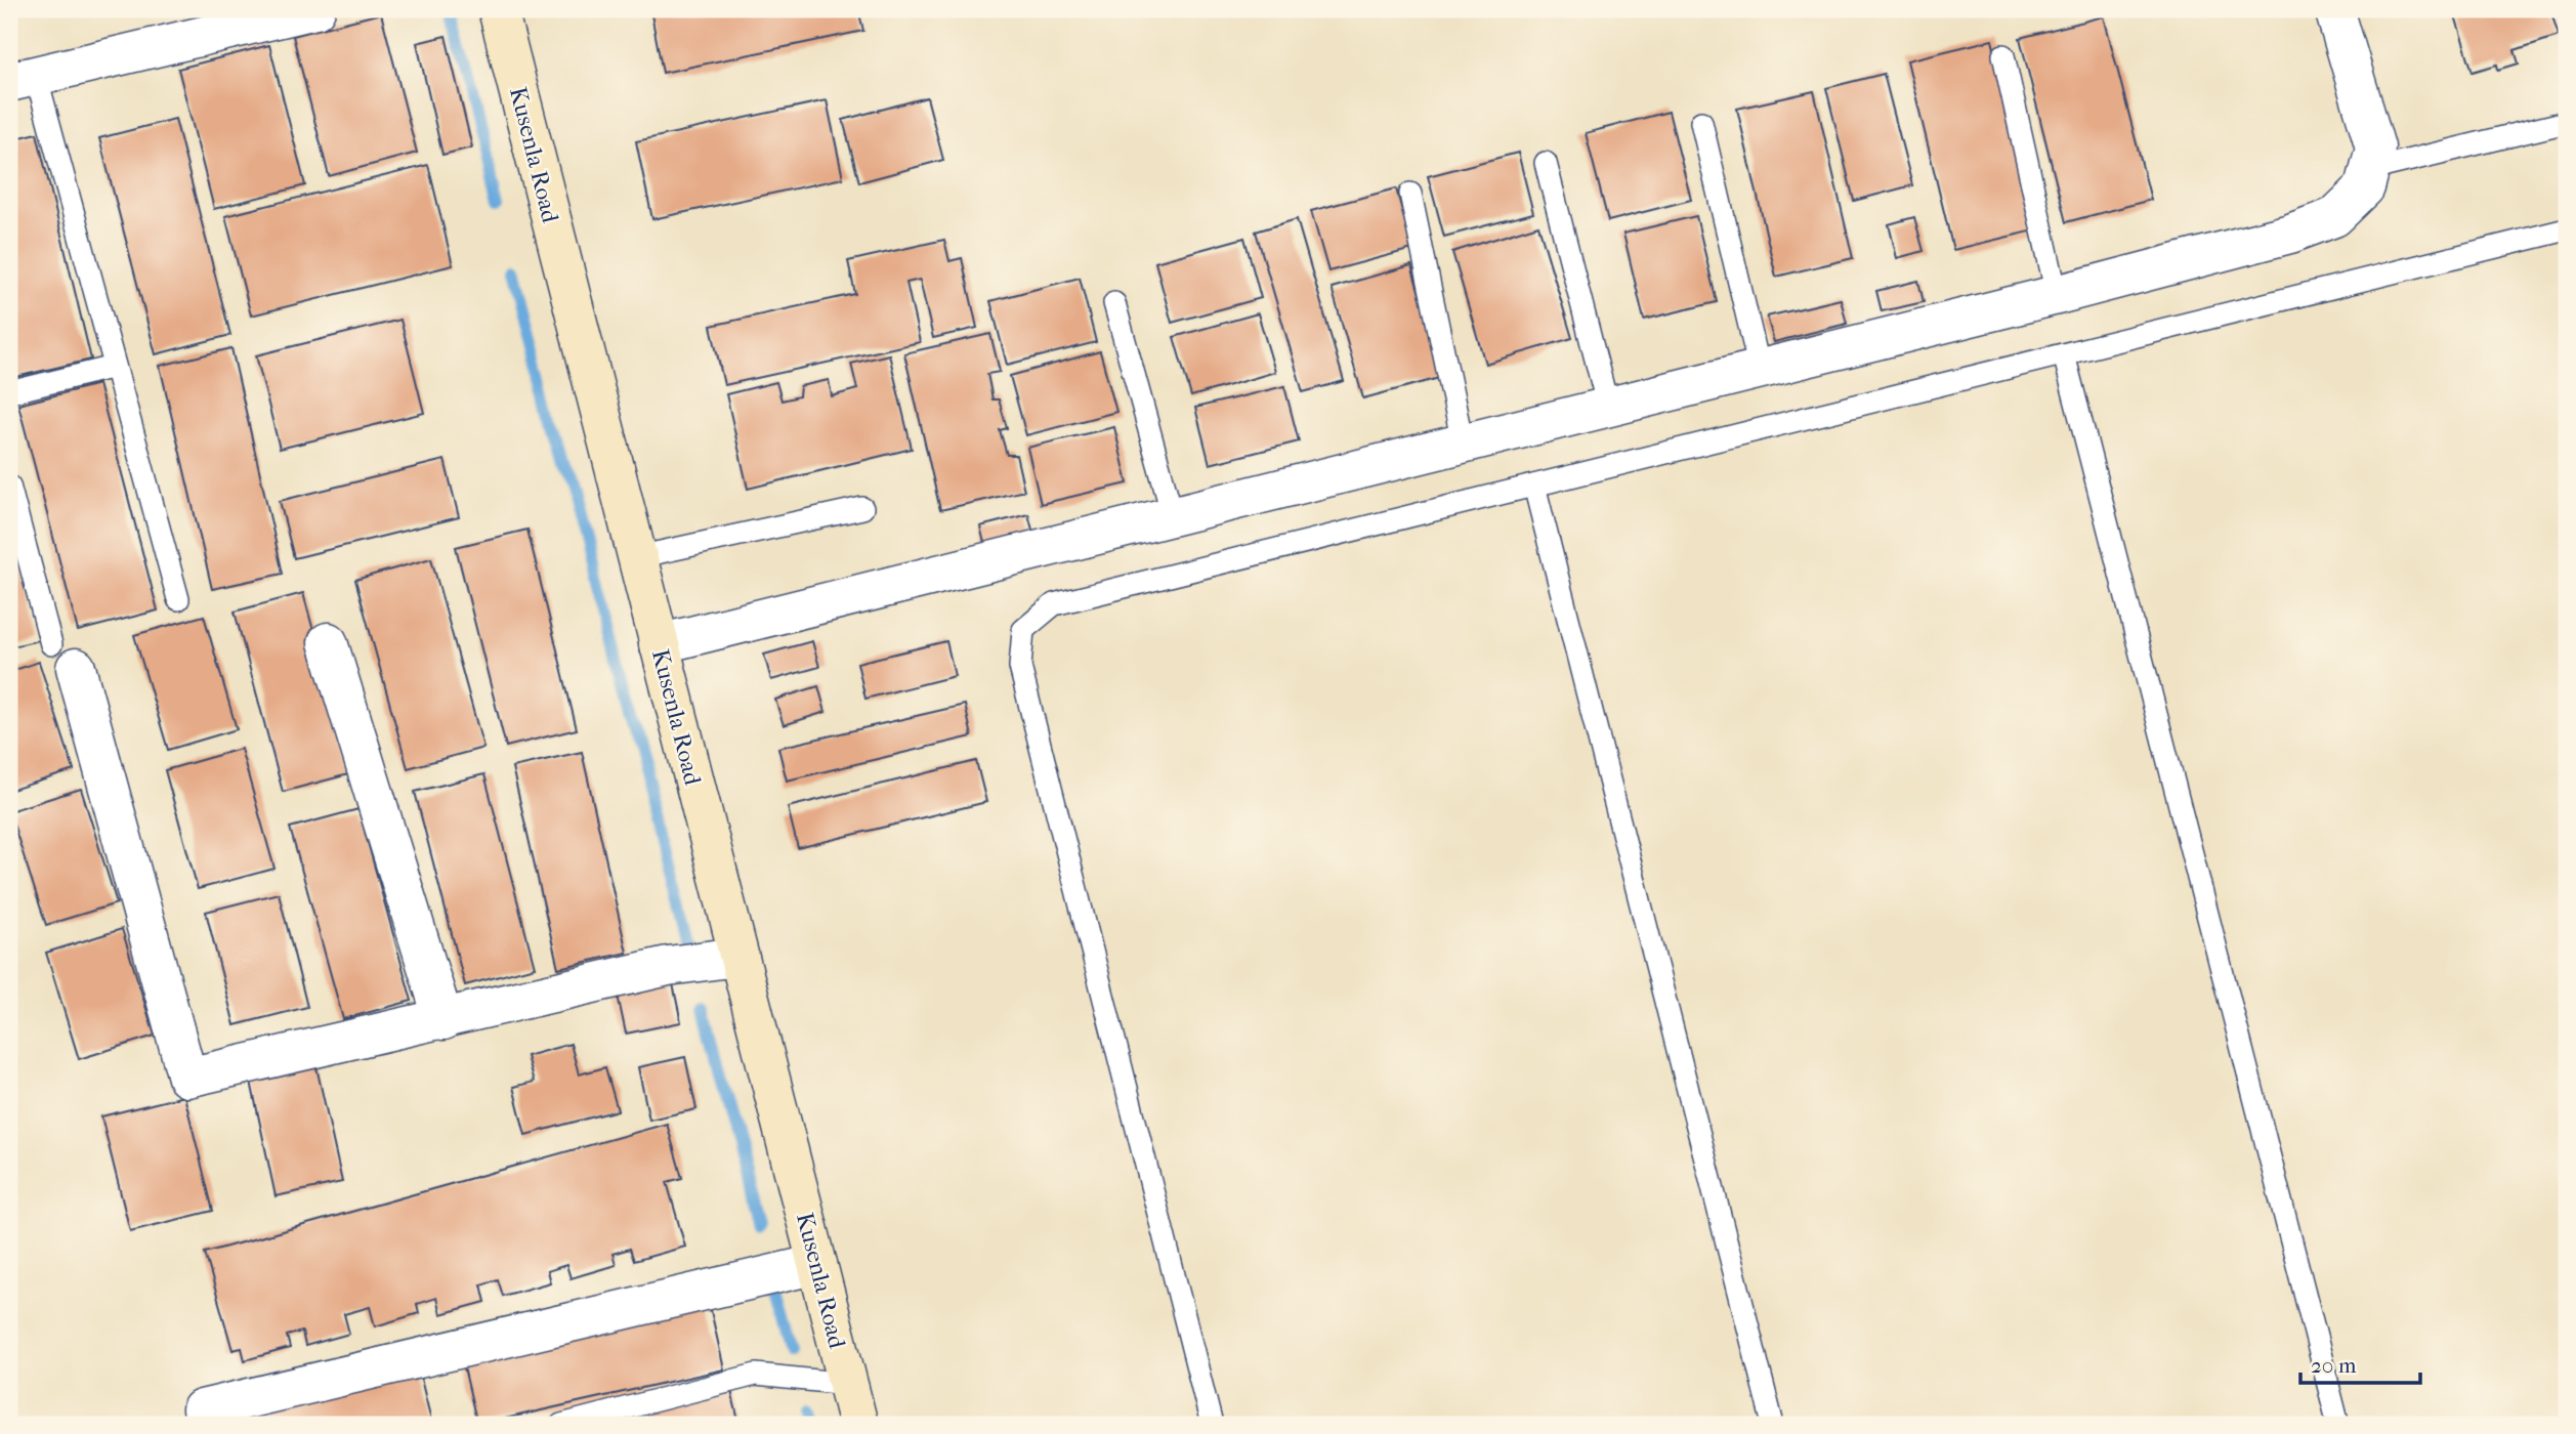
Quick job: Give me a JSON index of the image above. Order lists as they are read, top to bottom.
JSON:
{
  "streets": {
    "main road": ["Kusenla Road"]
  },
  "scale_bar": "20 m"
}
